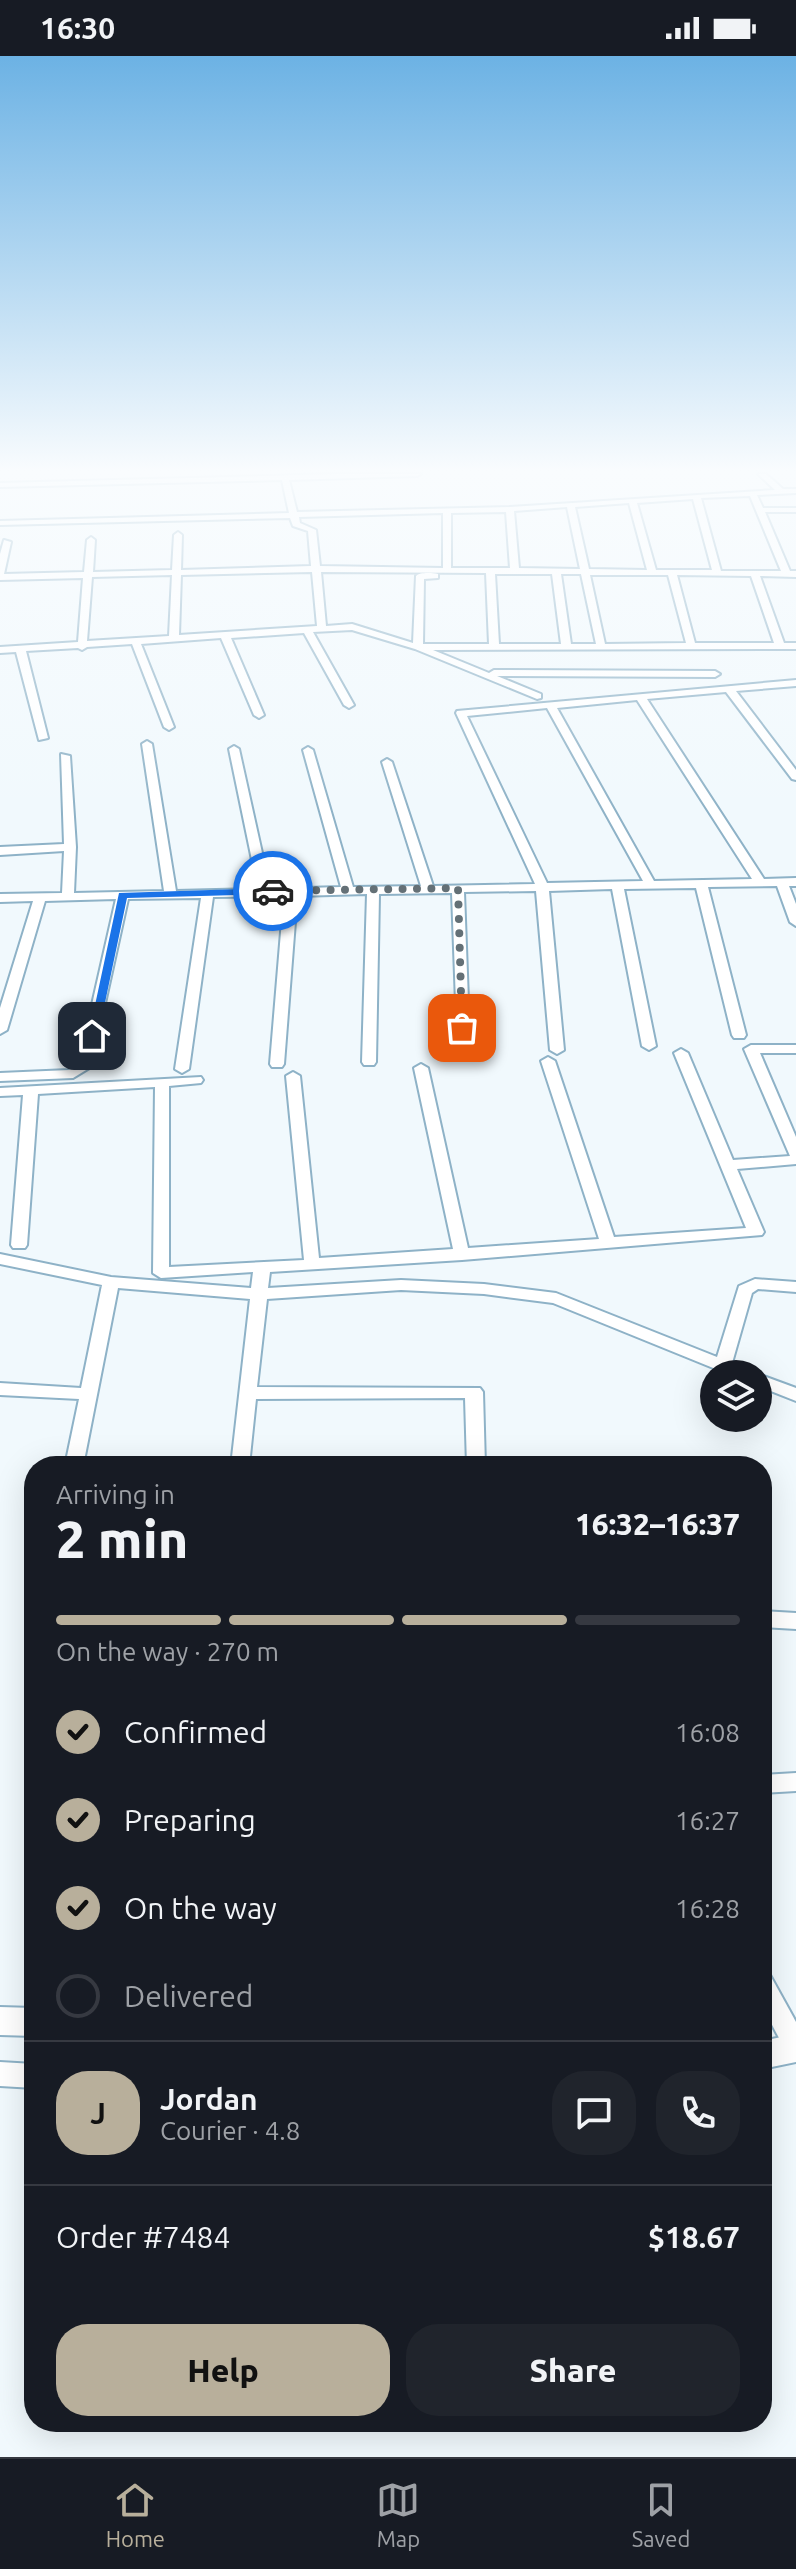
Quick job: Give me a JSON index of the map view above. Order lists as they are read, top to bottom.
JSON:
{
  "page": {
    "status": "16:30",
    "heading": ["2 min", "Arriving in", "16:32–16:37"],
    "panel": [
      "Jordan",
      "Courier · 4.8",
      "Order #7484",
      "$18.67"
    ],
    "bar": "On the way · 270 m",
    "list": [
      ["Confirmed", "16:08"],
      ["Preparing", "16:27"],
      ["On the way", "16:28"],
      "Delivered"
    ],
    "round": "J",
    "buttons": ["Help", "Share"],
    "tabs": ["Home", "Map", "Saved"]
  }
}
